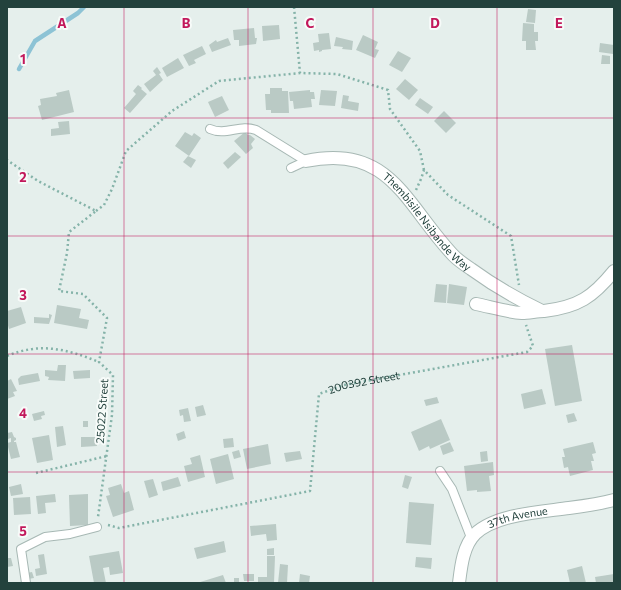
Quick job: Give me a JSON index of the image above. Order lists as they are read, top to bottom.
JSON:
{
  "streets": {
    "street": ["Thembisile Nsibande Way", "37th Avenue"],
    "path": ["200392 Street", "25022 Street"]
  },
  "crossings": [
    ["200392 Street", "25022 Street"]
  ],
  "grid": {
    "columns": [
      "A",
      "B",
      "C",
      "D",
      "E"
    ],
    "rows": [
      "1",
      "2",
      "3",
      "4",
      "5"
    ]
  }
}
